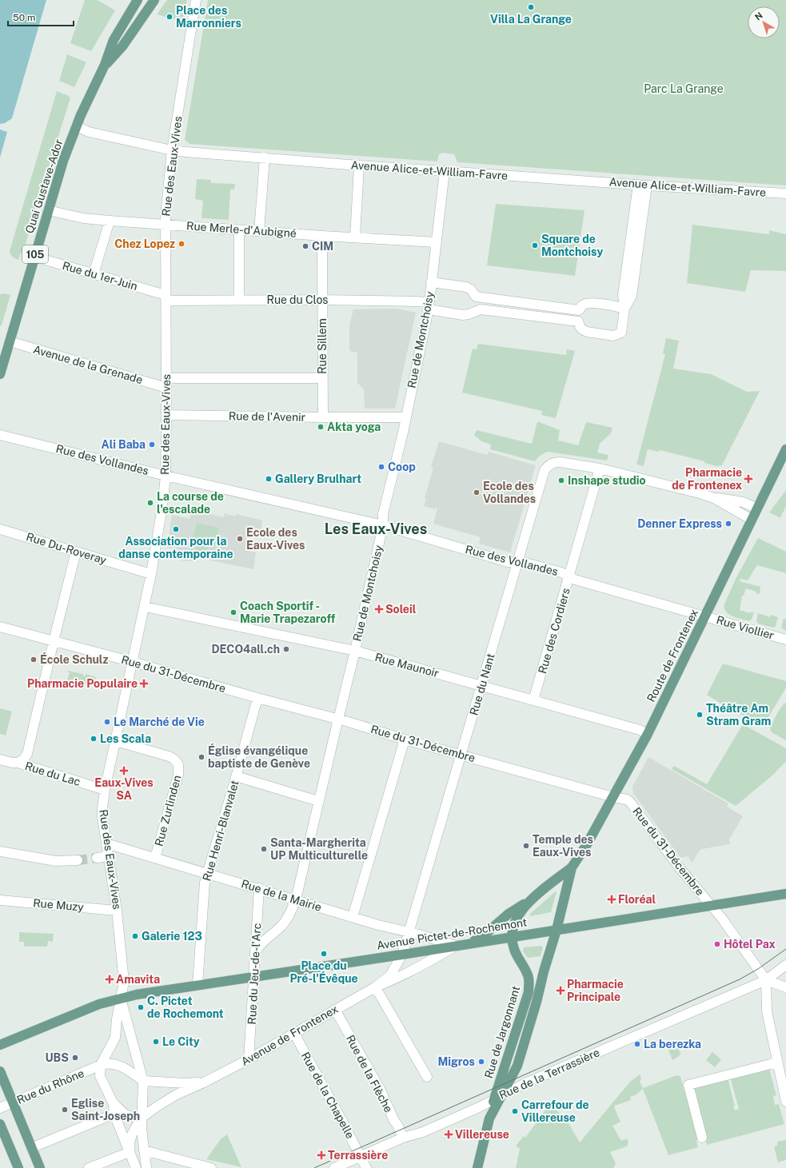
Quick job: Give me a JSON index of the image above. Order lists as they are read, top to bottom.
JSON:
{
  "streets": {
    "main road": [
      "Quai Gustave-Ador",
      "105",
      "Route de Frontenex",
      "Avenue Pictet-de-Rochemont",
      "Rue de Jargonnant"
    ],
    "street": [
      "Rue des Eaux-Vives",
      "Avenue Alice-et-William-Favre",
      "Rue Merle-d'Aubigné",
      "Rue du 1er-Juin",
      "Rue du Clos",
      "Rue de Montchoisy",
      "Rue Sillem",
      "Avenue de la Grenade",
      "Rue de l'Avenir",
      "Rue des Vollandes",
      "Rue Du-Roveray",
      "Rue Viollier",
      "Rue des Cordiers",
      "Rue Maunoir",
      "Rue du 31-Décembre",
      "Rue du Nant",
      "Rue du Lac",
      "Rue Zurlinden",
      "Rue Henri-Blanvalet",
      "Rue de la Mairie",
      "Rue Muzy",
      "Rue du Jeu-de-l'Arc",
      "Avenue de Frontenex",
      "Rue de la Flèche",
      "Rue de la Terrassière",
      "Rue du Rhône",
      "Rue de la Chapelle"
    ]
  },
  "crossings": [
    ["Rue des Eaux-Vives", "Avenue Alice-et-William-Favre"],
    ["Rue des Eaux-Vives", "Rue Merle-d'Aubigné"],
    ["Rue des Eaux-Vives", "Rue du 1er-Juin"],
    ["Rue des Eaux-Vives", "Rue du Clos"],
    ["Rue des Eaux-Vives", "Avenue de la Grenade"],
    ["Rue des Eaux-Vives", "Rue de l'Avenir"],
    ["Rue des Eaux-Vives", "Rue des Vollandes"],
    ["Rue des Eaux-Vives", "Rue Du-Roveray"],
    ["Rue des Eaux-Vives", "Rue Maunoir"],
    ["Rue des Eaux-Vives", "Rue du 31-Décembre"],
    ["Rue des Eaux-Vives", "Rue du Lac"],
    ["Rue des Eaux-Vives", "Rue Zurlinden"],
    ["Rue des Eaux-Vives", "Rue de la Mairie"],
    ["Rue des Eaux-Vives", "Rue Muzy"],
    ["Rue des Eaux-Vives", "Avenue Pictet-de-Rochemont"],
    ["Rue des Eaux-Vives", "Rue du Rhône"],
    ["Avenue Alice-et-William-Favre", "Quai Gustave-Ador"],
    ["Avenue Alice-et-William-Favre", "Rue de Montchoisy"],
    ["Quai Gustave-Ador", "Rue Merle-d'Aubigné"],
    ["Quai Gustave-Ador", "Rue du 1er-Juin"],
    ["Quai Gustave-Ador", "Avenue de la Grenade"],
    ["Rue Merle-d'Aubigné", "Rue de Montchoisy"],
    ["Rue Merle-d'Aubigné", "Rue Sillem"],
    ["Rue du 1er-Juin", "Rue du Clos"],
    ["Rue du Clos", "Rue de Montchoisy"],
    ["Rue du Clos", "Rue Sillem"],
    ["Rue de Montchoisy", "Rue de l'Avenir"],
    ["Rue de Montchoisy", "Rue des Vollandes"],
    ["Rue de Montchoisy", "Rue Maunoir"],
    ["Rue de Montchoisy", "Rue du 31-Décembre"],
    ["Rue de Montchoisy", "Rue de la Mairie"],
    ["Rue Sillem", "Avenue de la Grenade"],
    ["Rue Sillem", "Rue de l'Avenir"],
    ["Rue des Vollandes", "Rue Viollier"],
    ["Rue des Vollandes", "Rue des Cordiers"],
    ["Rue des Vollandes", "Route de Frontenex"],
    ["Rue des Vollandes", "Rue du Nant"],
    ["Rue Viollier", "Route de Frontenex"],
    ["Rue des Cordiers", "Rue Maunoir"],
    ["Rue des Cordiers", "Rue du Nant"],
    ["Route de Frontenex", "Rue Maunoir"],
    ["Route de Frontenex", "Rue du 31-Décembre"],
    ["Route de Frontenex", "Rue de Jargonnant"],
    ["Rue Maunoir", "Rue du Nant"],
    ["Rue du 31-Décembre", "Rue du Nant"],
    ["Rue du 31-Décembre", "Rue Henri-Blanvalet"],
    ["Rue du 31-Décembre", "Avenue Pictet-de-Rochemont"],
    ["Rue du 31-Décembre", "Rue de la Terrassière"],
    ["Rue du Nant", "Rue de la Mairie"],
    ["Rue du Nant", "Avenue Pictet-de-Rochemont"],
    ["Rue du Nant", "Avenue de Frontenex"],
    ["Rue Zurlinden", "Rue de la Mairie"],
    ["Rue Henri-Blanvalet", "Rue de la Mairie"],
    ["Rue Henri-Blanvalet", "Avenue Pictet-de-Rochemont"],
    ["Rue de la Mairie", "Avenue Pictet-de-Rochemont"],
    ["Rue de la Mairie", "Rue du Jeu-de-l'Arc"],
    ["Rue de la Mairie", "Avenue de Frontenex"],
    ["Avenue Pictet-de-Rochemont", "Rue du Jeu-de-l'Arc"],
    ["Avenue Pictet-de-Rochemont", "Rue de Jargonnant"],
    ["Avenue Pictet-de-Rochemont", "Avenue de Frontenex"],
    ["Rue du Jeu-de-l'Arc", "Avenue de Frontenex"],
    ["Rue de Jargonnant", "Rue de la Terrassière"],
    ["Avenue de Frontenex", "Rue de la Flèche"],
    ["Avenue de Frontenex", "Rue de la Chapelle"],
    ["Rue de la Flèche", "Rue de la Terrassière"],
    ["Rue de la Terrassière", "Rue de la Chapelle"]
  ],
  "districts": ["Les Eaux-Vives"],
  "parks": ["Parc La Grange"],
  "places": {
    "other": [
      "Villa La Grange",
      "Place des Marronniers",
      "Chez Lopez",
      "Square de Montchoisy",
      "CIM",
      "Akta yoga",
      "Ali Baba",
      "Coop",
      "Gallery Brulhart",
      "Inshape studio",
      "Ecole des Vollandes",
      "La course de l'escalade",
      "Denner Express",
      "Association pour la danse contemporaine",
      "Ecole des Eaux-Vives",
      "Coach Sportif - Marie Trapezaroff",
      "DECO4all.ch",
      "École Schulz",
      "Théâtre Am Stram Gram",
      "Le Marché de Vie",
      "Les Scala",
      "Église évangélique baptiste de Genève",
      "Temple des Eaux-Vives",
      "Santa-Margherita UP Multiculturelle",
      "Galerie 123",
      "Hôtel Pax",
      "Place du Pré-l'Évêque",
      "C. Pictet de Rochemont",
      "Le City",
      "La berezka",
      "UBS",
      "Migros",
      "Eglise Saint-Joseph",
      "Carrefour de Villereuse"
    ],
    "health": [
      "Pharmacie de Frontenex",
      "Soleil",
      "Pharmacie Populaire",
      "Eaux-Vives SA",
      "Floréal",
      "Amavita",
      "Pharmacie Principale",
      "Villereuse",
      "Terrassière"
    ]
  },
  "scale_bar": "50 m",
  "north": "top left"
}
